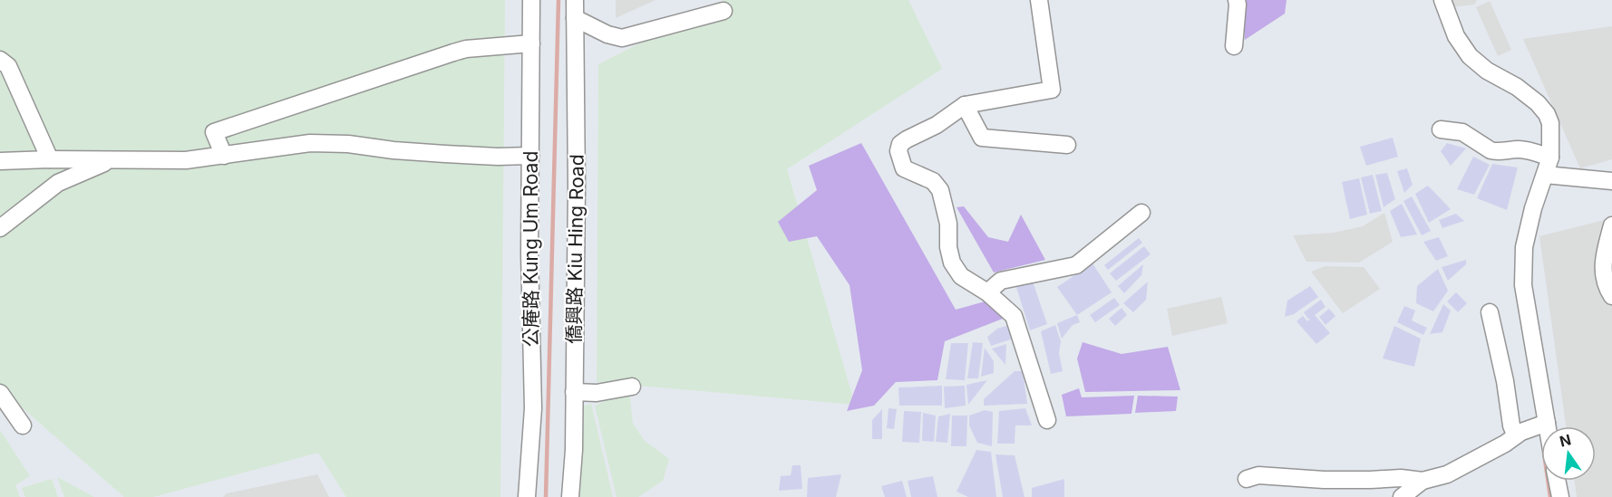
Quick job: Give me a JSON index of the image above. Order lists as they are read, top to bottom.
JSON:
{
  "streets": {
    "street": ["公庵路 Kung Um Road", "僑興路 Kiu Hing Road"]
  },
  "north": "top"
}
